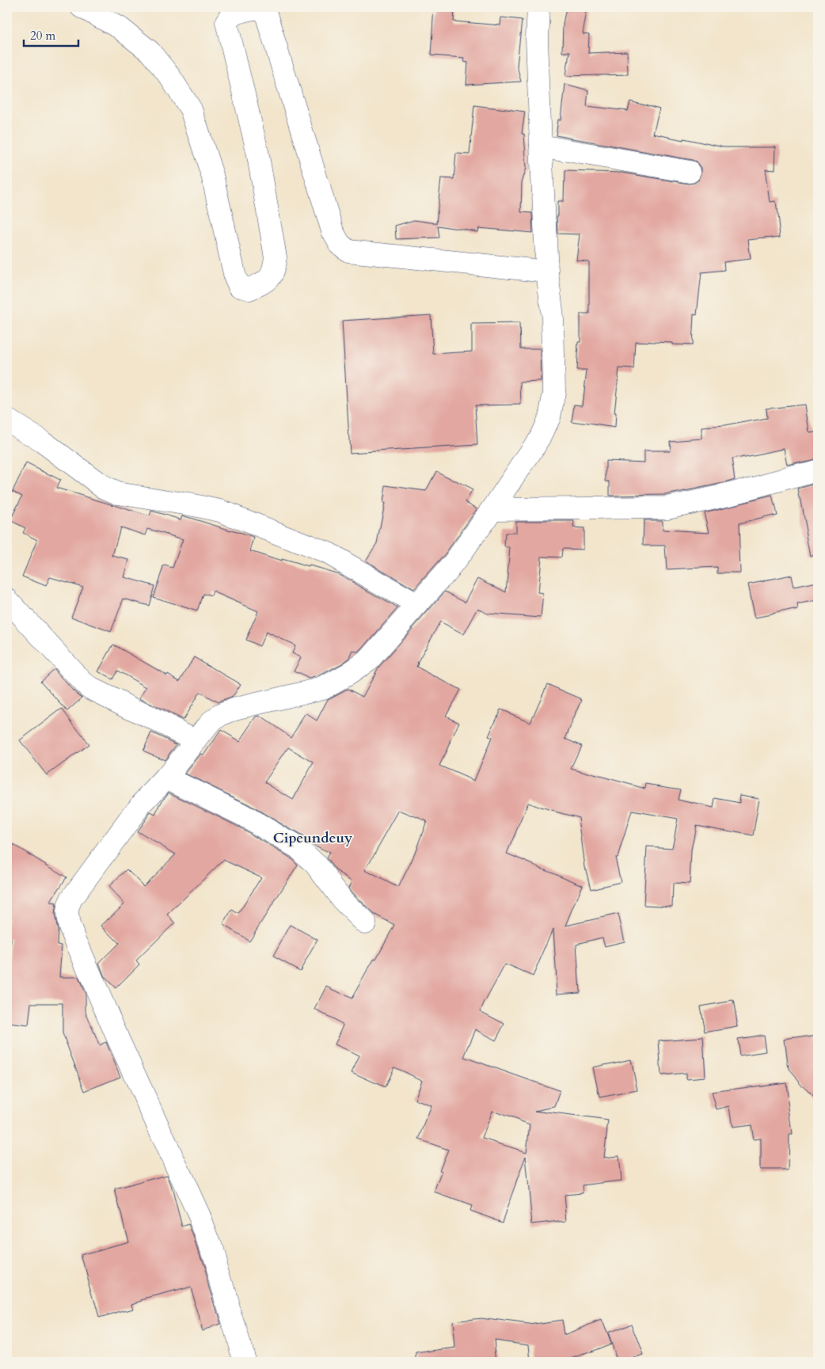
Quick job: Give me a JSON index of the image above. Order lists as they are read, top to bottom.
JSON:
{
  "districts": ["Cipeundeuy"],
  "scale_bar": "20 m"
}
